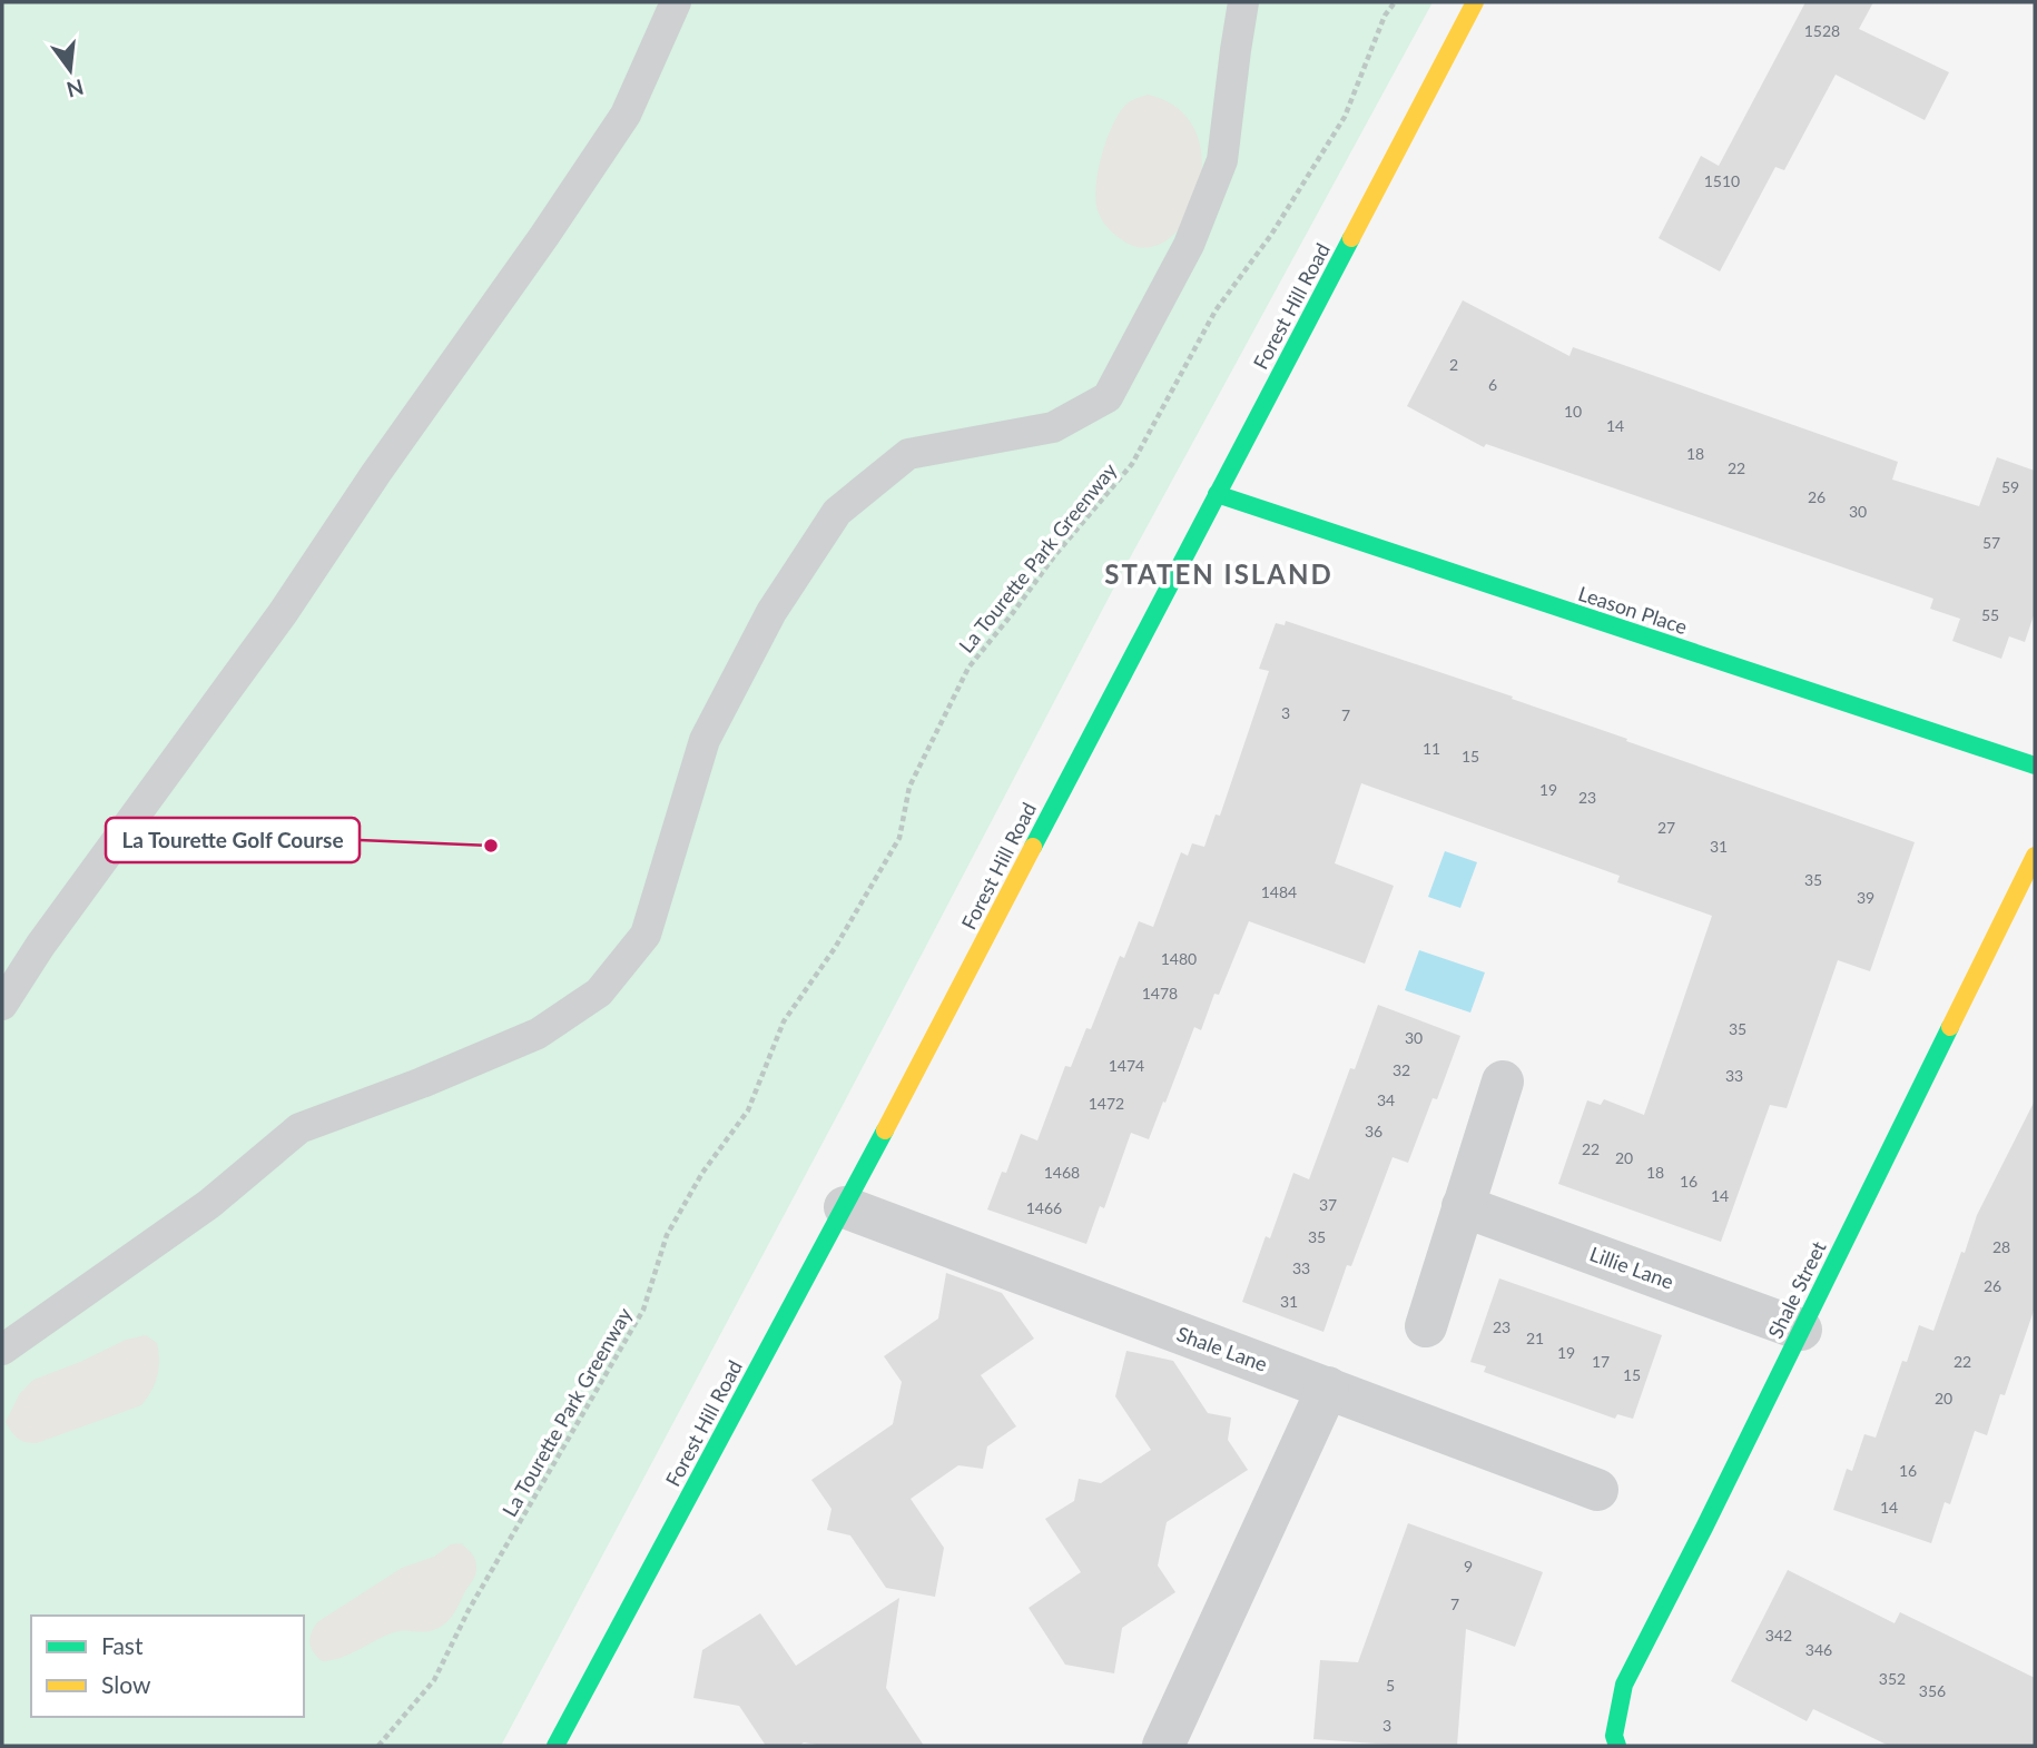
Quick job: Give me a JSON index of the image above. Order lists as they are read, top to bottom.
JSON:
{
  "streets": {
    "street": [
      "Forest Hill Road",
      "Leason Place",
      "Lillie Lane",
      "Shale Street",
      "Shale Lane"
    ],
    "path": ["La Tourette Park Greenway"]
  },
  "crossings": [
    ["Forest Hill Road", "Leason Place"],
    ["Forest Hill Road", "Shale Lane"],
    ["Lillie Lane", "Shale Street"]
  ],
  "districts": ["STATEN ISLAND"],
  "places": ["La Tourette Golf Course"],
  "house_numbers": [
    "1528",
    "1510",
    "2",
    "6",
    "10",
    "14",
    "18",
    "22",
    "59",
    "26",
    "30",
    "57",
    "55",
    "3",
    "7",
    "11",
    "15",
    "19",
    "23",
    "27",
    "31",
    "35",
    "1484",
    "39",
    "1480",
    "1478",
    "35",
    "30",
    "1474",
    "32",
    "33",
    "34",
    "1472",
    "36",
    "22",
    "20",
    "1468",
    "18",
    "16",
    "14",
    "37",
    "1466",
    "35",
    "28",
    "33",
    "26",
    "31",
    "23",
    "21",
    "19",
    "17",
    "22",
    "15",
    "20",
    "16",
    "14",
    "9",
    "7",
    "342",
    "346",
    "352",
    "5",
    "356",
    "3"
  ],
  "legend": ["Fast", "Slow"],
  "north": "bottom"
}
